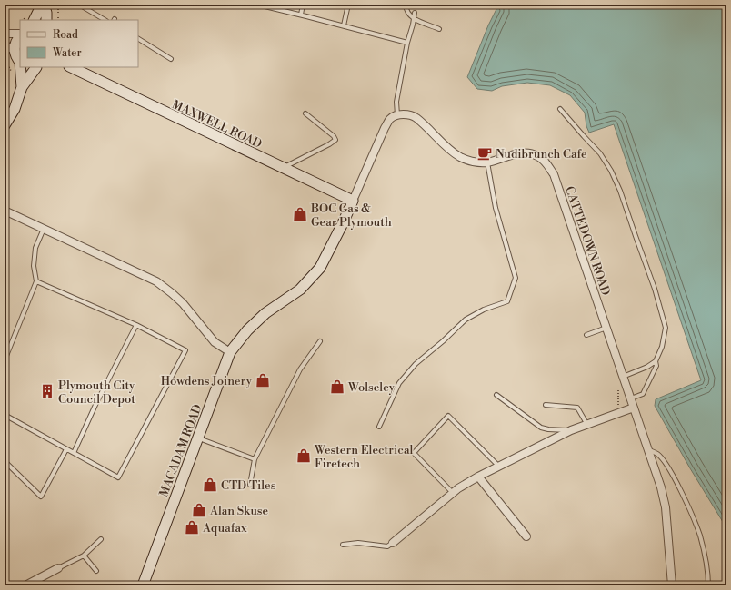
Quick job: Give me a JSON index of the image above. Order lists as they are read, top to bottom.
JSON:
{
  "streets": {
    "street": ["MAXWELL ROAD", "CATTEDOWN ROAD", "MACADAM ROAD"]
  },
  "crossings": [
    ["MAXWELL ROAD", "MACADAM ROAD"]
  ],
  "places": {
    "cafe": ["Nudibrunch Cafe"],
    "shop": [
      "BOC Gas & Gear Plymouth",
      "Howdens Joinery",
      "Wolseley",
      "Western Electrical Firetech",
      "CTD Tiles",
      "Alan Skuse",
      "Aquafax"
    ],
    "building": ["Plymouth City Council Depot"]
  },
  "legend": ["Road", "Water"]
}
